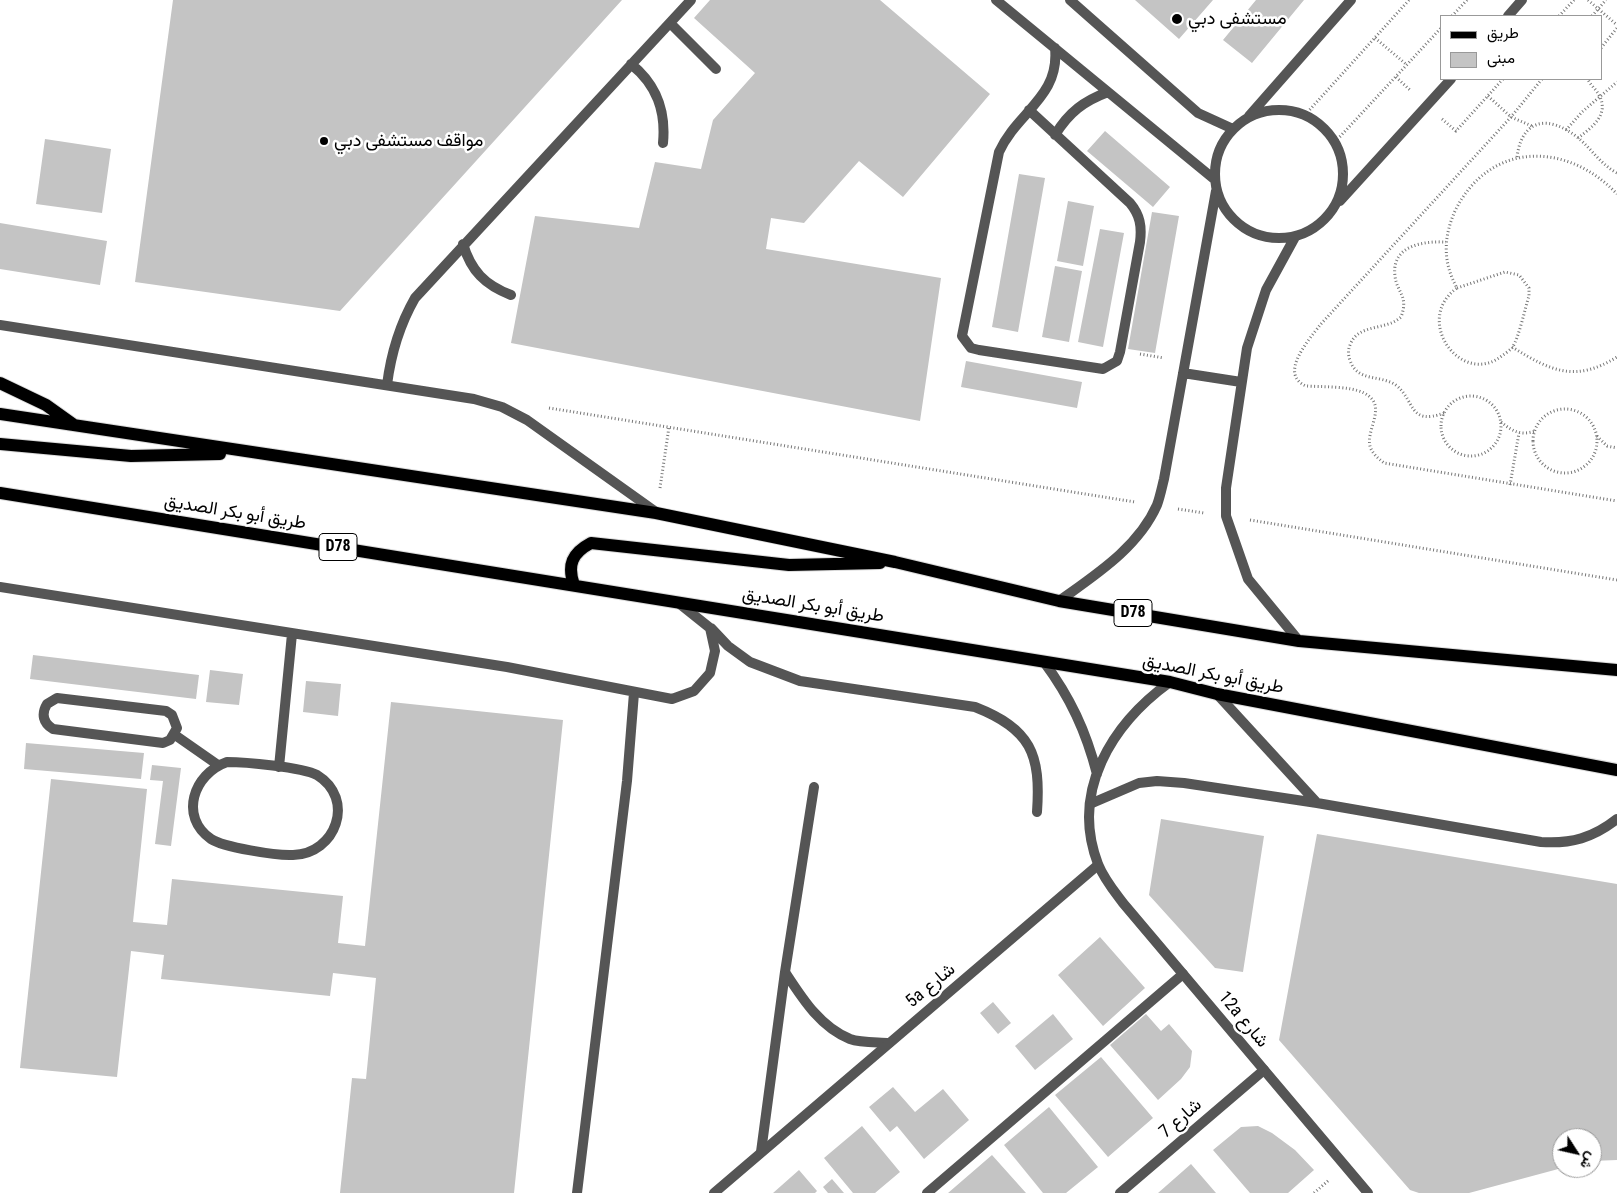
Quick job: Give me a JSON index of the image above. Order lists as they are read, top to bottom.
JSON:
{
  "streets": {
    "main road": ["طريق أبو بكر الصديق", "D78"],
    "street": ["5a شارع", "12a شارع", "شارع 7"]
  },
  "crossings": [
    ["5a شارع", "12a شارع"],
    ["12a شارع", "شارع 7"]
  ],
  "places": ["مستشفى دبي", "مواقف مستشفى دبي"],
  "legend": ["طريق", "مبنى"],
  "north": "bottom right"
}
